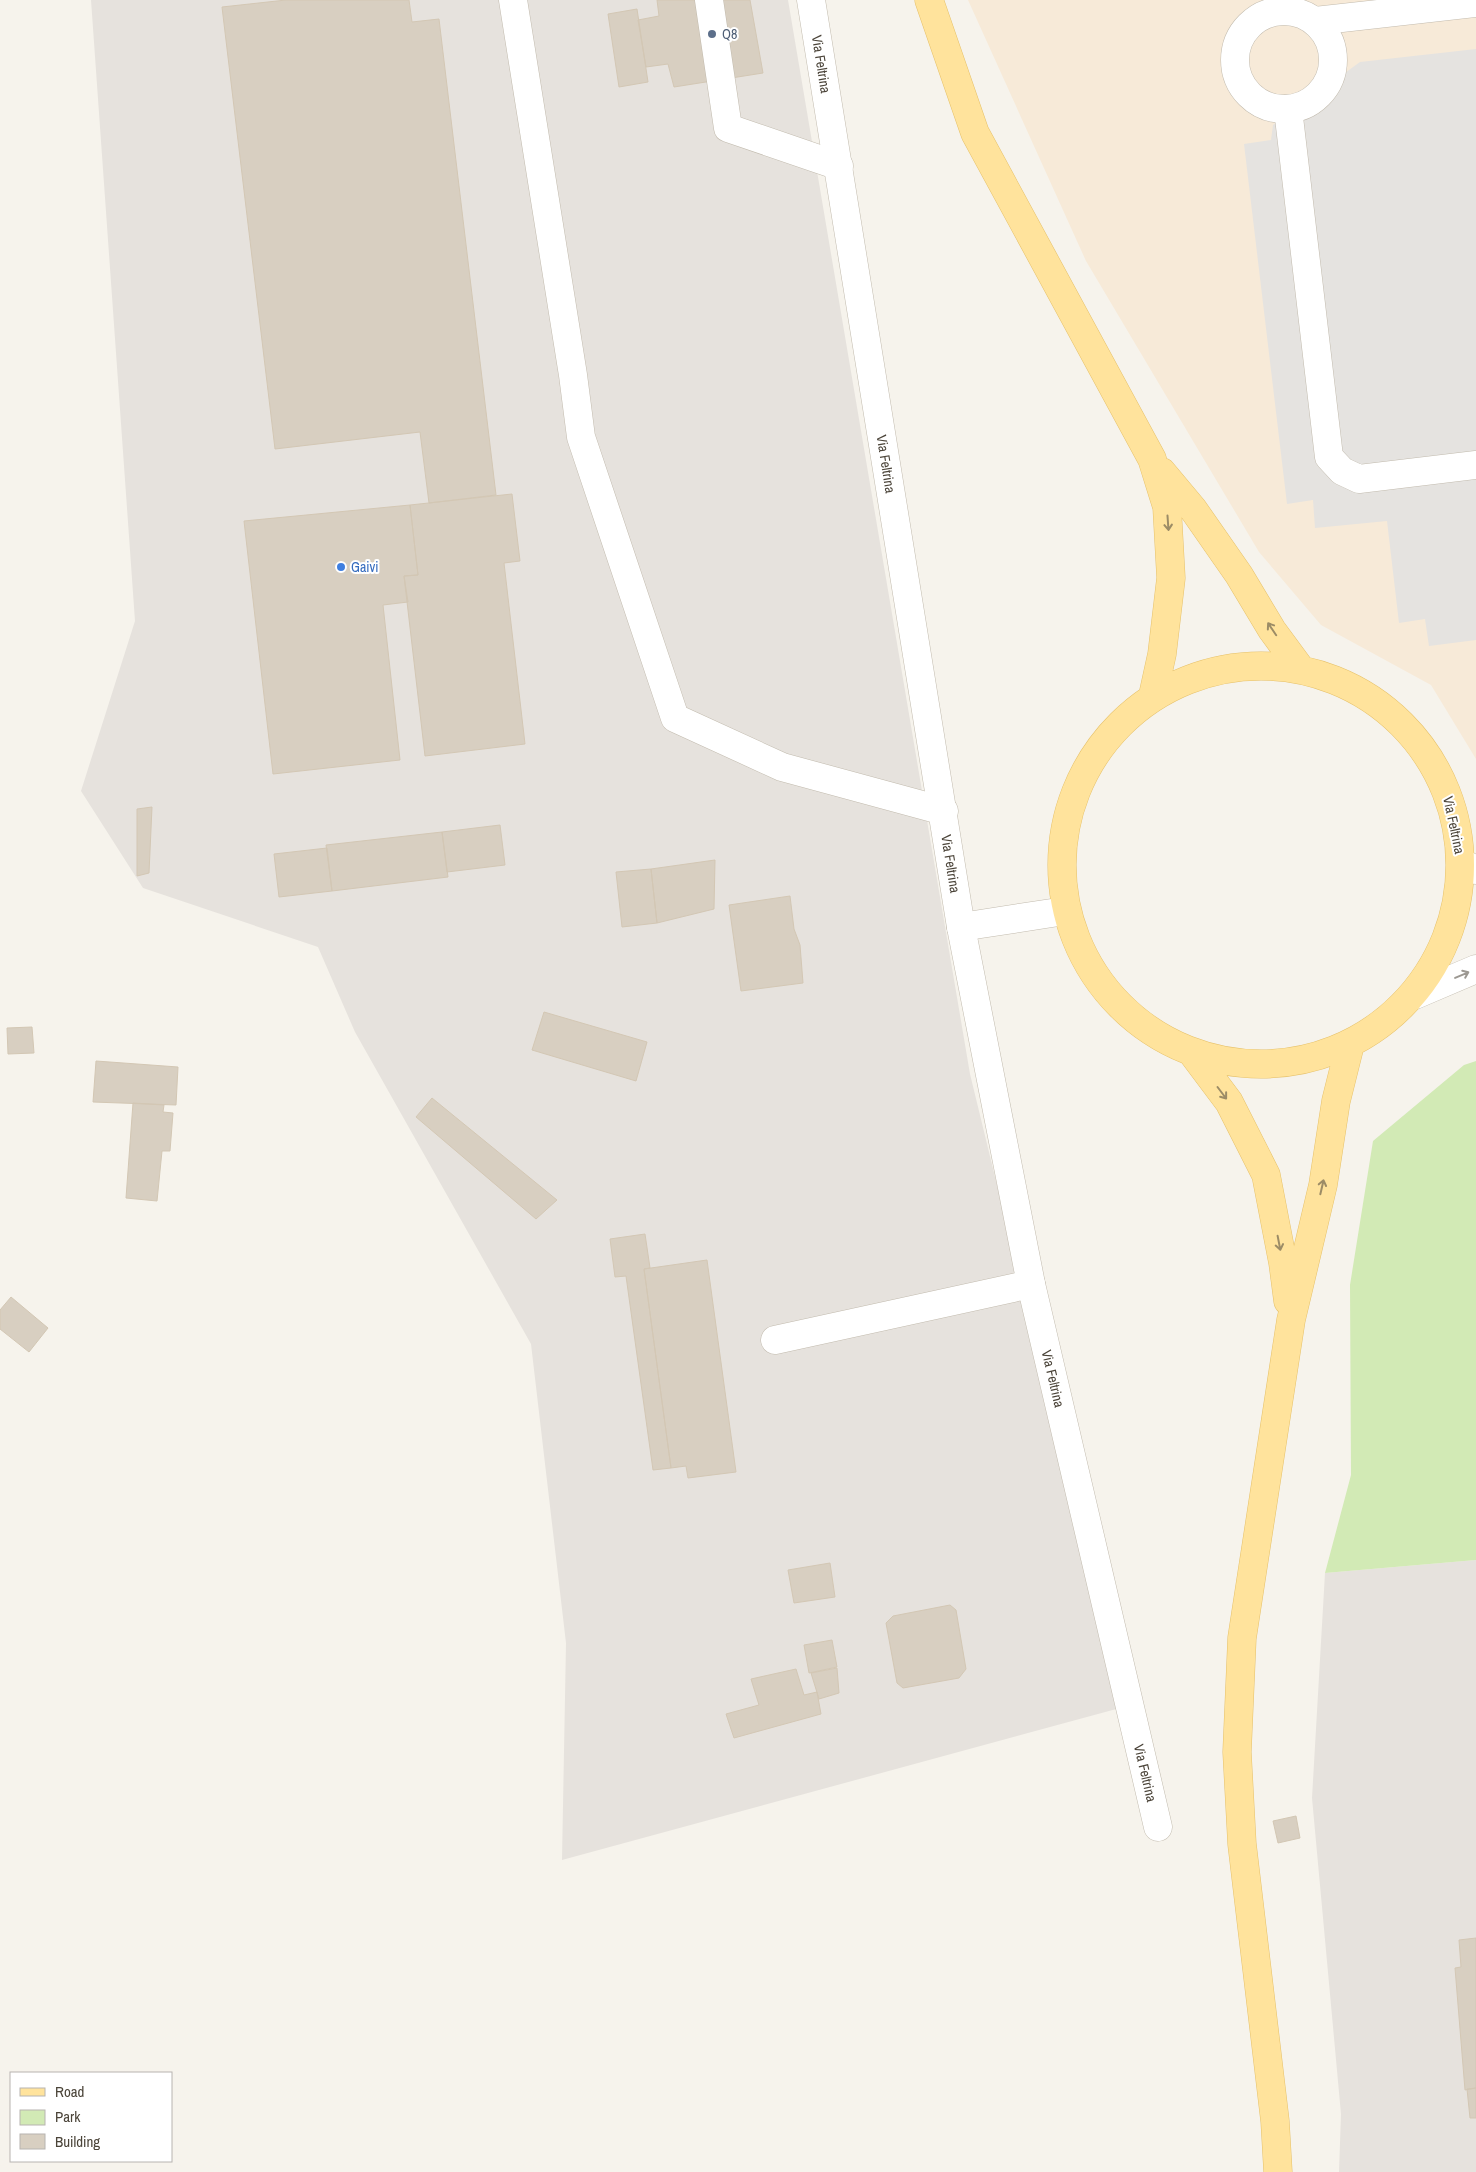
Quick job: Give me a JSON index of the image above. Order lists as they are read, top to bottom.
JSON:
{
  "streets": {
    "main road": ["Via Feltrina"]
  },
  "places": ["Q8", "Gaivi"],
  "legend": ["Road", "Park", "Building"]
}
